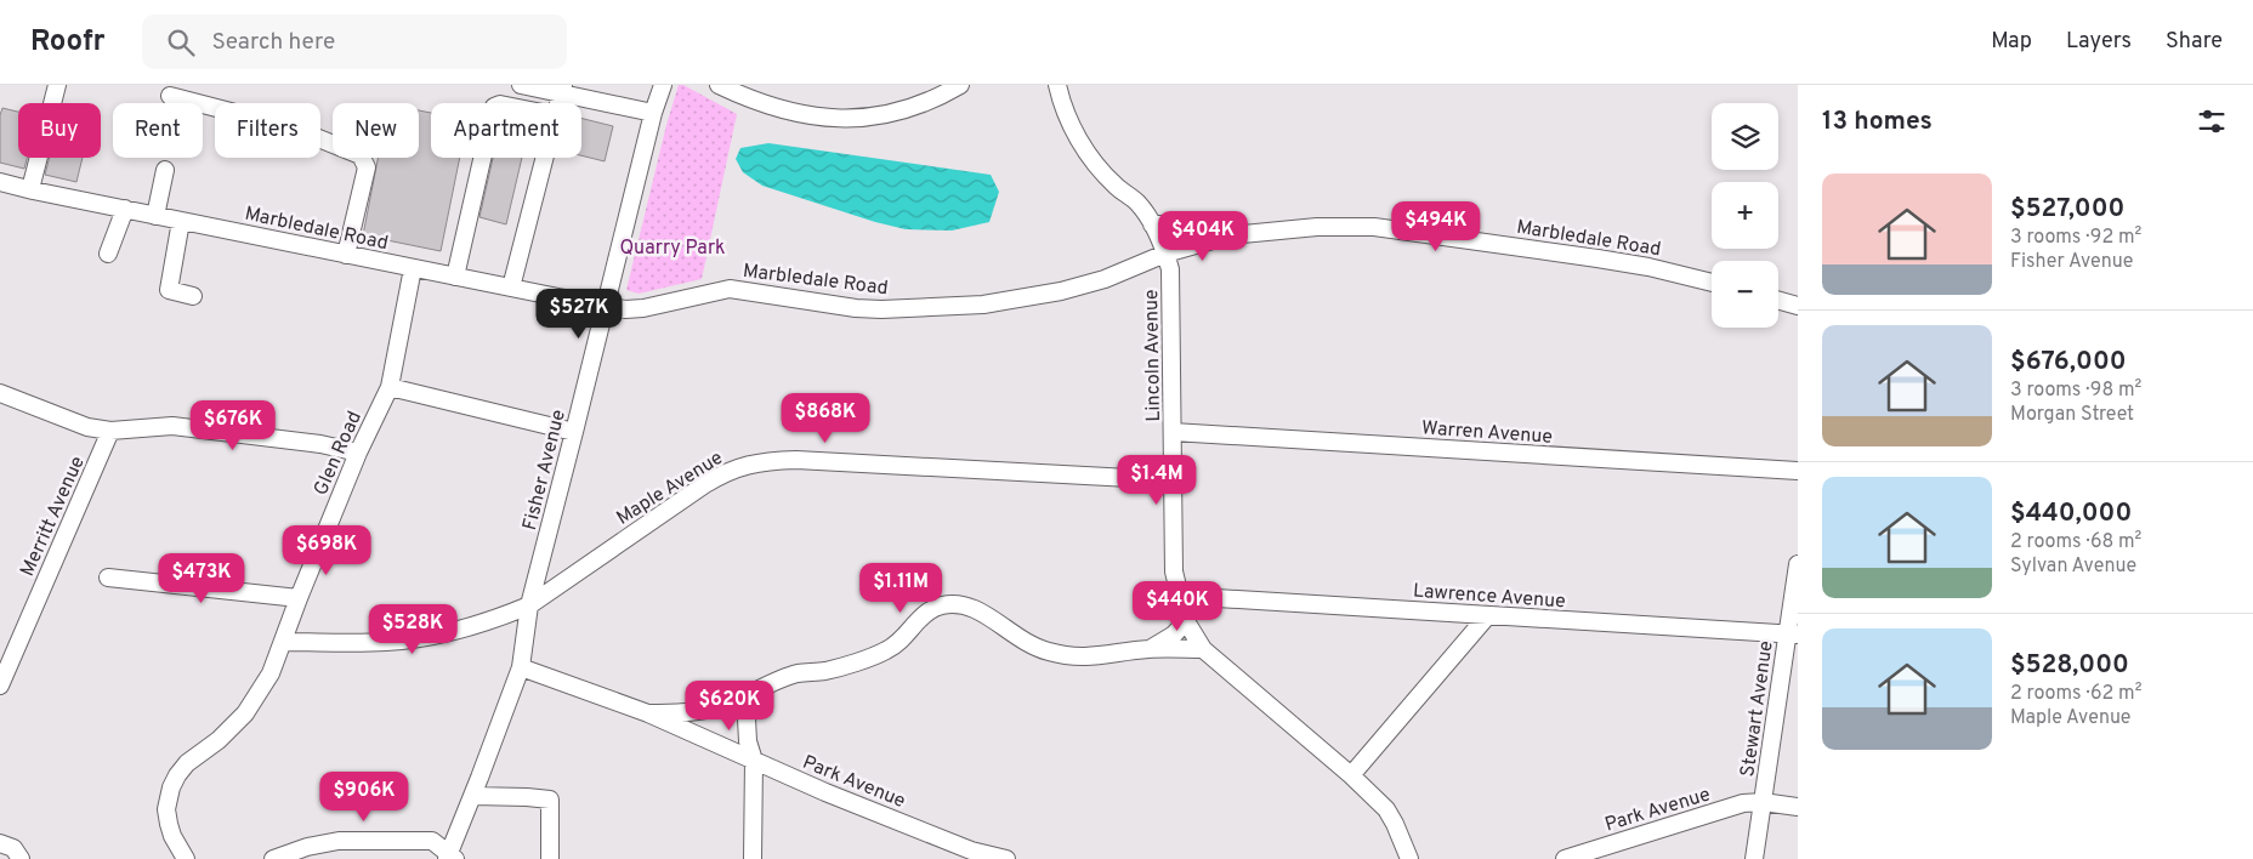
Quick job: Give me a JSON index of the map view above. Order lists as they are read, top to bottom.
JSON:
{
  "streets": {
    "street": [
      "Marbledale Road",
      "Lincoln Avenue",
      "Warren Avenue",
      "Glen Road",
      "Fisher Avenue",
      "Maple Avenue",
      "Merritt Avenue",
      "Lawrence Avenue",
      "Stewart Avenue",
      "Park Avenue"
    ]
  },
  "crossings": [
    ["Marbledale Road", "Lincoln Avenue"],
    ["Marbledale Road", "Glen Road"],
    ["Marbledale Road", "Fisher Avenue"],
    ["Lincoln Avenue", "Warren Avenue"],
    ["Lincoln Avenue", "Maple Avenue"],
    ["Lincoln Avenue", "Lawrence Avenue"],
    ["Glen Road", "Maple Avenue"],
    ["Fisher Avenue", "Maple Avenue"],
    ["Fisher Avenue", "Park Avenue"],
    ["Lawrence Avenue", "Stewart Avenue"],
    ["Stewart Avenue", "Park Avenue"]
  ],
  "parks": ["Quarry Park"],
  "page": {
    "header": "Roofr",
    "search": "Search here",
    "nav": ["Map", "Layers", "Share"],
    "heading": "13 homes",
    "map_buttons": ["+", "−"],
    "chip": [
      "Buy",
      "Rent",
      "Filters",
      "New",
      "Apartment"
    ],
    "list": [
      {
        "name": "$527,000",
        "note": "3 rooms · 92 m² · Fisher Avenue"
      },
      {
        "name": "$676,000",
        "note": "3 rooms · 98 m² · Morgan Street"
      },
      {
        "name": "$440,000",
        "note": "2 rooms · 68 m² · Sylvan Avenue"
      },
      {
        "name": "$528,000",
        "note": "2 rooms · 62 m² · Maple Avenue"
      }
    ],
    "price": [
      "$494K",
      "$404K",
      "$527K",
      "$868K",
      "$676K",
      "$1.4M",
      "$698K",
      "$473K",
      "$1.11M",
      "$440K",
      "$528K",
      "$620K",
      "$906K"
    ]
  }
}
